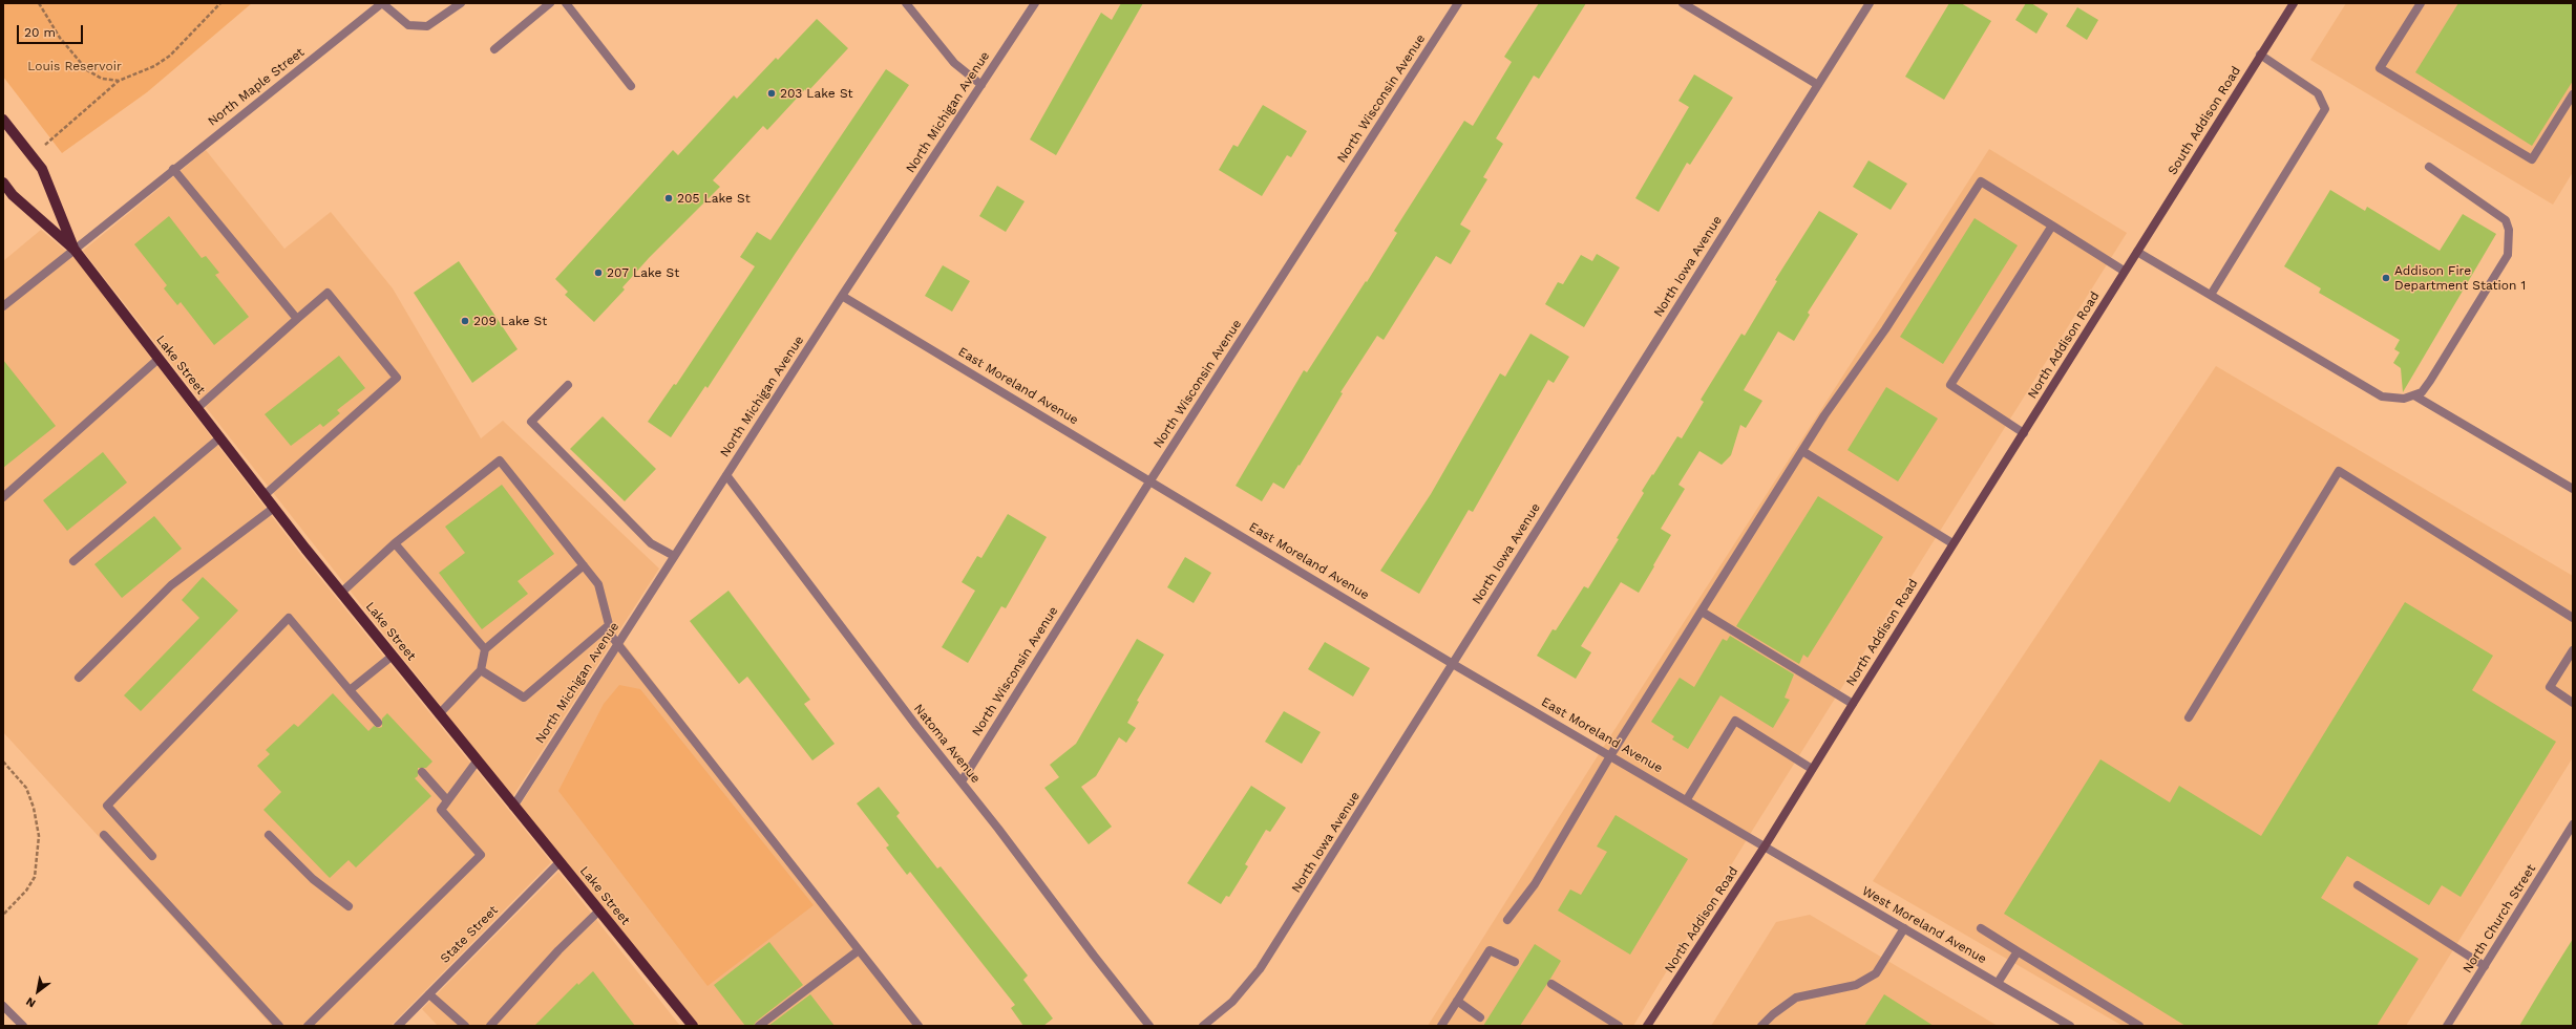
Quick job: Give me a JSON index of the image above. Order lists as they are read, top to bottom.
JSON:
{
  "streets": {
    "main road": ["Lake Street"],
    "street": [
      "North Maple Street",
      "North Wisconsin Avenue",
      "North Michigan Avenue",
      "South Addison Road",
      "North Iowa Avenue",
      "North Addison Road",
      "East Moreland Avenue",
      "Natoma Avenue",
      "North Church Street",
      "West Moreland Avenue",
      "State Street"
    ]
  },
  "crossings": [
    ["North Maple Street", "Lake Street"],
    ["North Wisconsin Avenue", "East Moreland Avenue"],
    ["North Wisconsin Avenue", "Natoma Avenue"],
    ["North Michigan Avenue", "Lake Street"],
    ["North Michigan Avenue", "East Moreland Avenue"],
    ["North Michigan Avenue", "Natoma Avenue"],
    ["South Addison Road", "North Addison Road"],
    ["North Iowa Avenue", "East Moreland Avenue"],
    ["North Addison Road", "East Moreland Avenue"],
    ["North Addison Road", "West Moreland Avenue"],
    ["Lake Street", "State Street"],
    ["East Moreland Avenue", "West Moreland Avenue"]
  ],
  "parks": ["Louis Reservoir"],
  "places": [
    "203 Lake St",
    "205 Lake St",
    "207 Lake St",
    "Addison Fire Department Station 1",
    "209 Lake St"
  ],
  "scale_bar": "20 m",
  "north": "bottom left"
}
